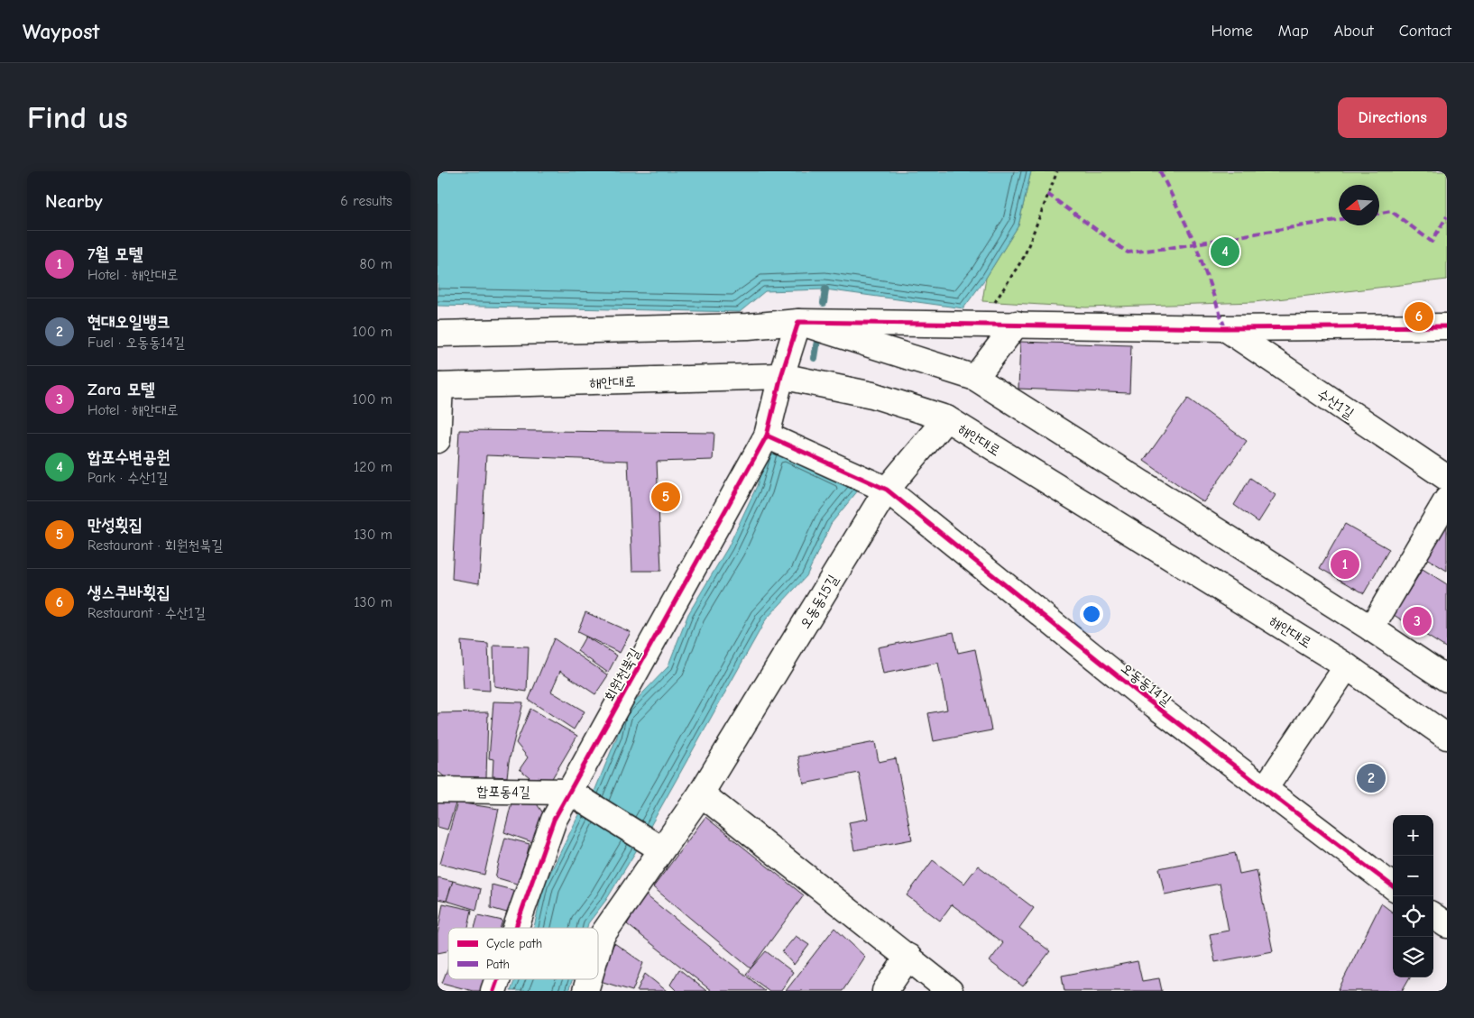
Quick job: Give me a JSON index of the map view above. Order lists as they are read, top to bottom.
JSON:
{
  "streets": {
    "street": [
      "해안대로",
      "수산1길",
      "오동동15길",
      "회원천북길",
      "오동동14길",
      "합포동4길"
    ]
  },
  "crossings": [
    ["해안대로", "오동동15길"],
    ["해안대로", "회원천북길"],
    ["오동동15길", "오동동14길"],
    ["회원천북길", "오동동14길"],
    ["회원천북길", "합포동4길"]
  ],
  "legend": ["Cycle path", "Path"],
  "north": "left",
  "page": {
    "header": "Waypost",
    "nav": [
      "Home",
      "Map",
      "About",
      "Contact"
    ],
    "buttons": "Directions",
    "title": "Find us",
    "heading": ["Nearby", "6 results"],
    "list": [
      {
        "mark": "1",
        "name": "7월 모텔",
        "note": "Hotel · 해안대로",
        "value": "80 m"
      },
      {
        "mark": "2",
        "name": "현대오일뱅크",
        "note": "Fuel · 오동동14길",
        "value": "100 m"
      },
      {
        "mark": "3",
        "name": "Zara 모텔",
        "note": "Hotel · 해안대로",
        "value": "100 m"
      },
      {
        "mark": "4",
        "name": "합포수변공원",
        "note": "Park · 수산1길",
        "value": "120 m"
      },
      {
        "mark": "5",
        "name": "만성횟집",
        "note": "Restaurant · 회원천북길",
        "value": "130 m"
      },
      {
        "mark": "6",
        "name": "생스쿠바횟집",
        "note": "Restaurant · 수산1길",
        "value": "130 m"
      }
    ],
    "pins": [
      "4",
      "6",
      "5",
      "1",
      "3",
      "2"
    ],
    "map_buttons": ["+", "−"]
  }
}
